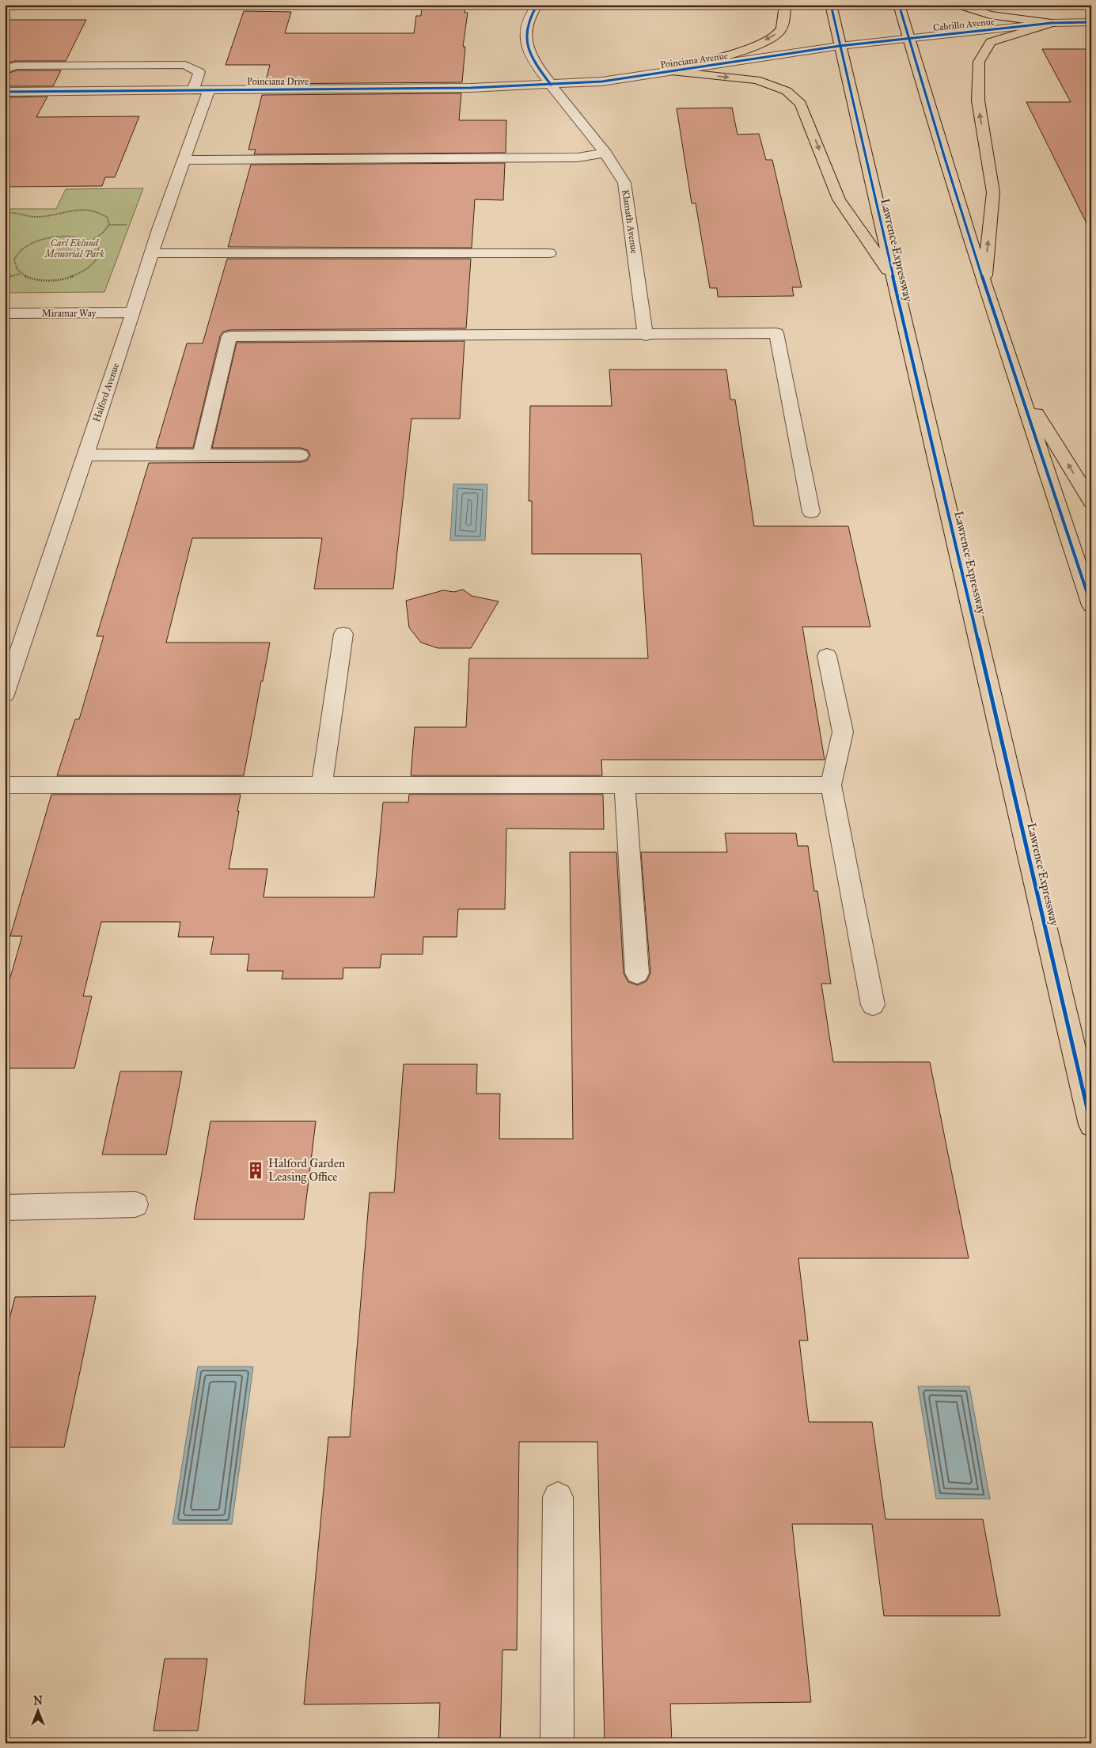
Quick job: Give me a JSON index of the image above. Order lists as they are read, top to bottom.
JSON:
{
  "streets": {
    "highway": ["Lawrence Expressway"],
    "street": [
      "Cabrillo Avenue",
      "Poinciana Avenue",
      "Poinciana Drive",
      "Klamath Avenue",
      "Miramar Way",
      "Halford Avenue"
    ]
  },
  "crossings": [
    ["Cabrillo Avenue", "Poinciana Avenue"],
    ["Cabrillo Avenue", "Lawrence Expressway"],
    ["Poinciana Avenue", "Poinciana Drive"],
    ["Poinciana Avenue", "Klamath Avenue"],
    ["Poinciana Avenue", "Lawrence Expressway"],
    ["Poinciana Drive", "Klamath Avenue"],
    ["Poinciana Drive", "Halford Avenue"],
    ["Miramar Way", "Halford Avenue"]
  ],
  "parks": ["Carl Eklund Memorial Park"],
  "places": {
    "building": ["Halford Garden Leasing Office"]
  },
  "north": "top"
}
